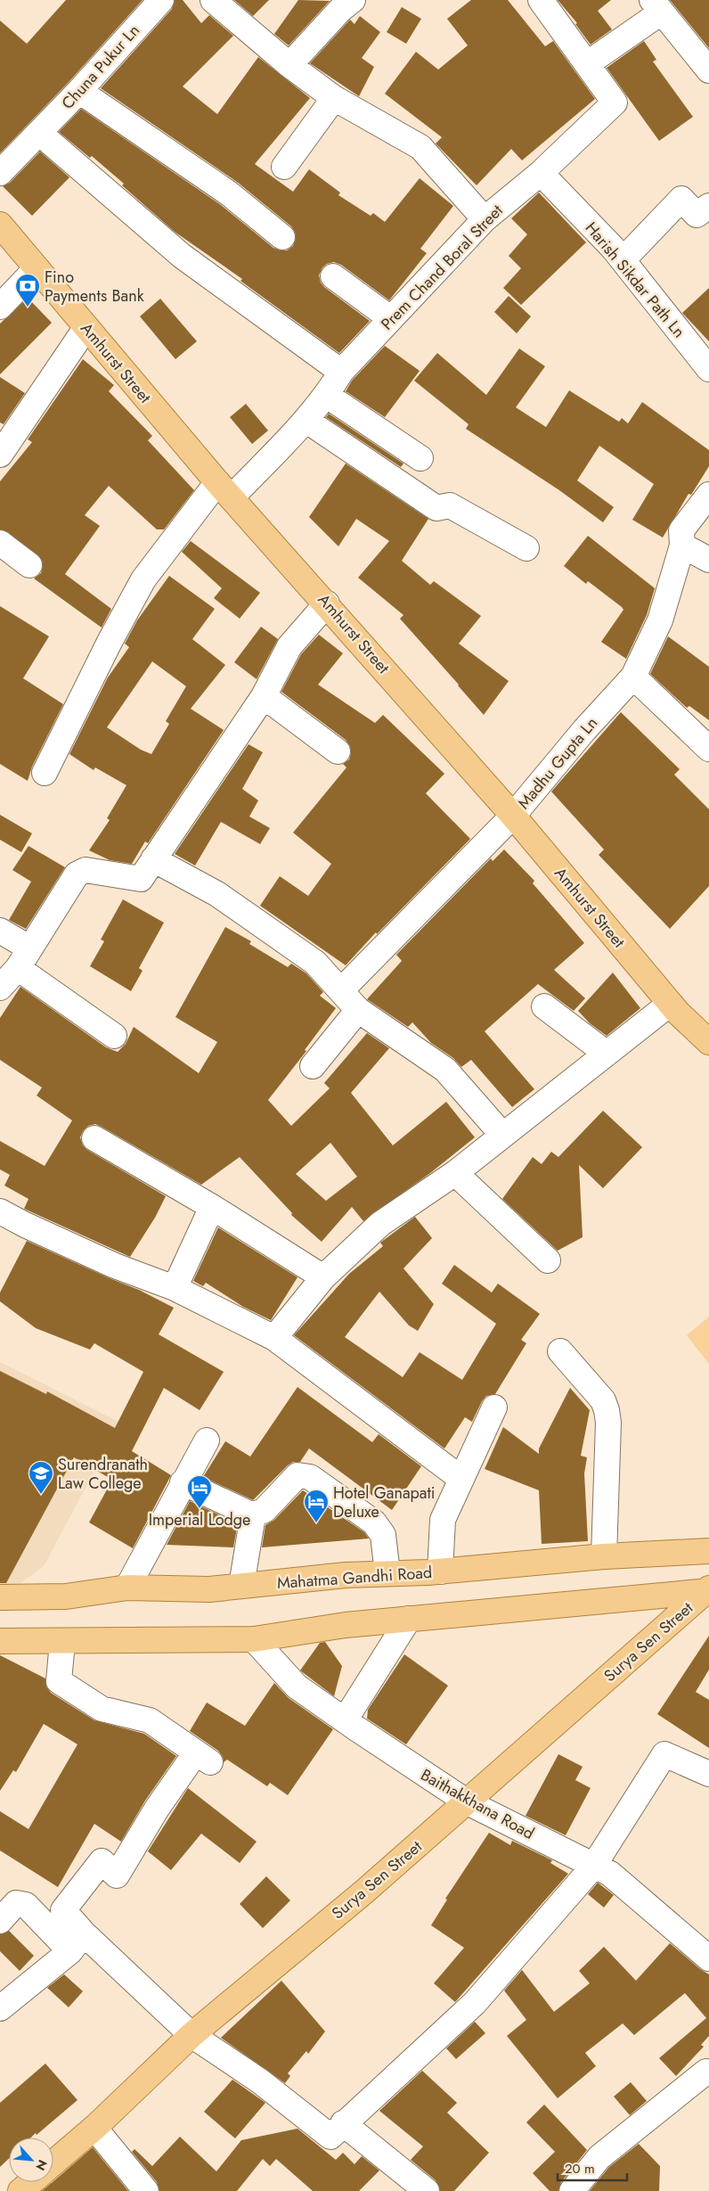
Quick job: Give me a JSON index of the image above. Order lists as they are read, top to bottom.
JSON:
{
  "streets": {
    "main road": ["Amhurst Street", "Mahatma Gandhi Road", "Surya Sen Street"],
    "street": [
      "Chuna Pukur Ln",
      "Prem Chand Boral Street",
      "Harish Sikdar Path Ln",
      "Madhu Gupta Ln",
      "Baithakkhana Road"
    ]
  },
  "crossings": [
    ["Prem Chand Boral Street", "Harish Sikdar Path Ln"],
    ["Prem Chand Boral Street", "Amhurst Street"],
    ["Amhurst Street", "Madhu Gupta Ln"],
    ["Surya Sen Street", "Baithakkhana Road"]
  ],
  "places": {
    "bank": ["Fino Payments Bank"],
    "school or university": ["Surendranath Law College"],
    "hotel": ["Imperial Lodge", "Hotel Ganapati Deluxe"]
  },
  "scale_bar": "20 m",
  "north": "bottom right"
}
